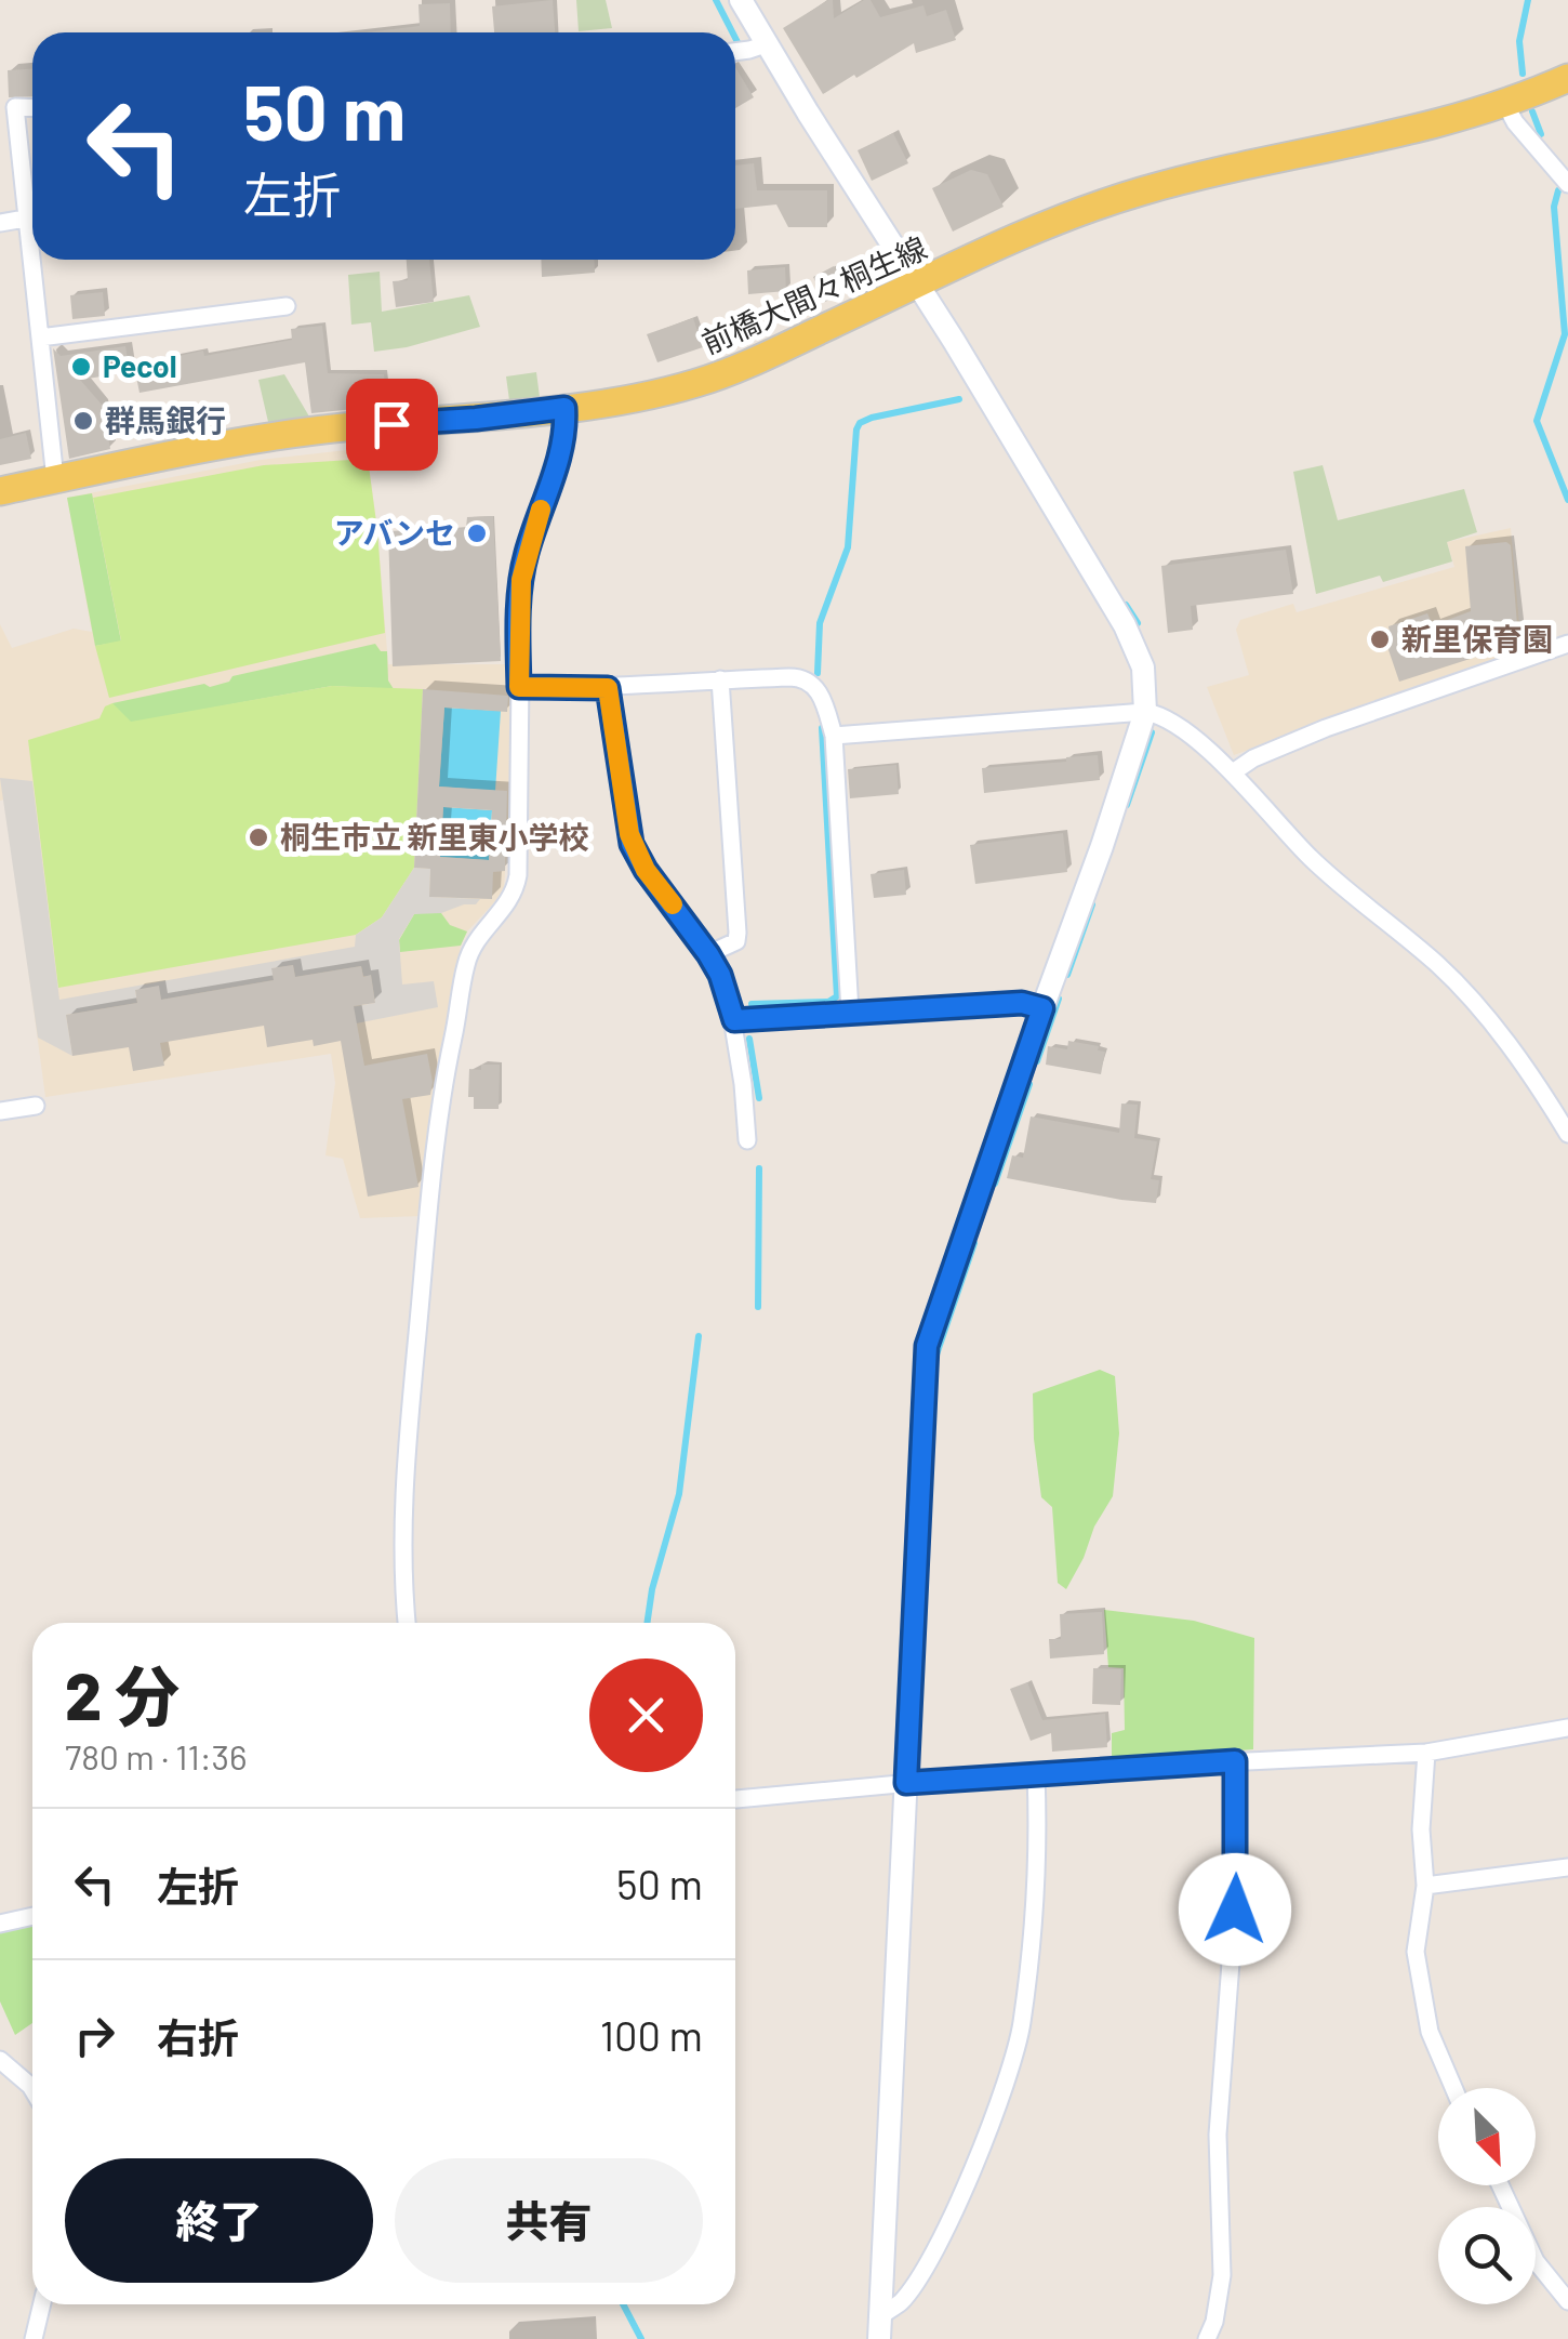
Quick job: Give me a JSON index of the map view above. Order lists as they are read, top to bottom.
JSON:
{
  "streets": {
    "main road": ["前橋大間々桐生線"]
  },
  "places": [
    "Pecol",
    "群馬銀行",
    "アバンセ",
    "新里保育園",
    "桐生市立 新里東小学校"
  ],
  "north": "bottom right",
  "page": {
    "turn": ["50 m", "左折"],
    "heading": ["2 分", "780 m · 11:36"],
    "list": [
      {
        "name": "左折",
        "value": "50 m"
      },
      {
        "name": "右折",
        "value": "100 m"
      }
    ],
    "buttons": ["終了", "共有"]
  }
}
